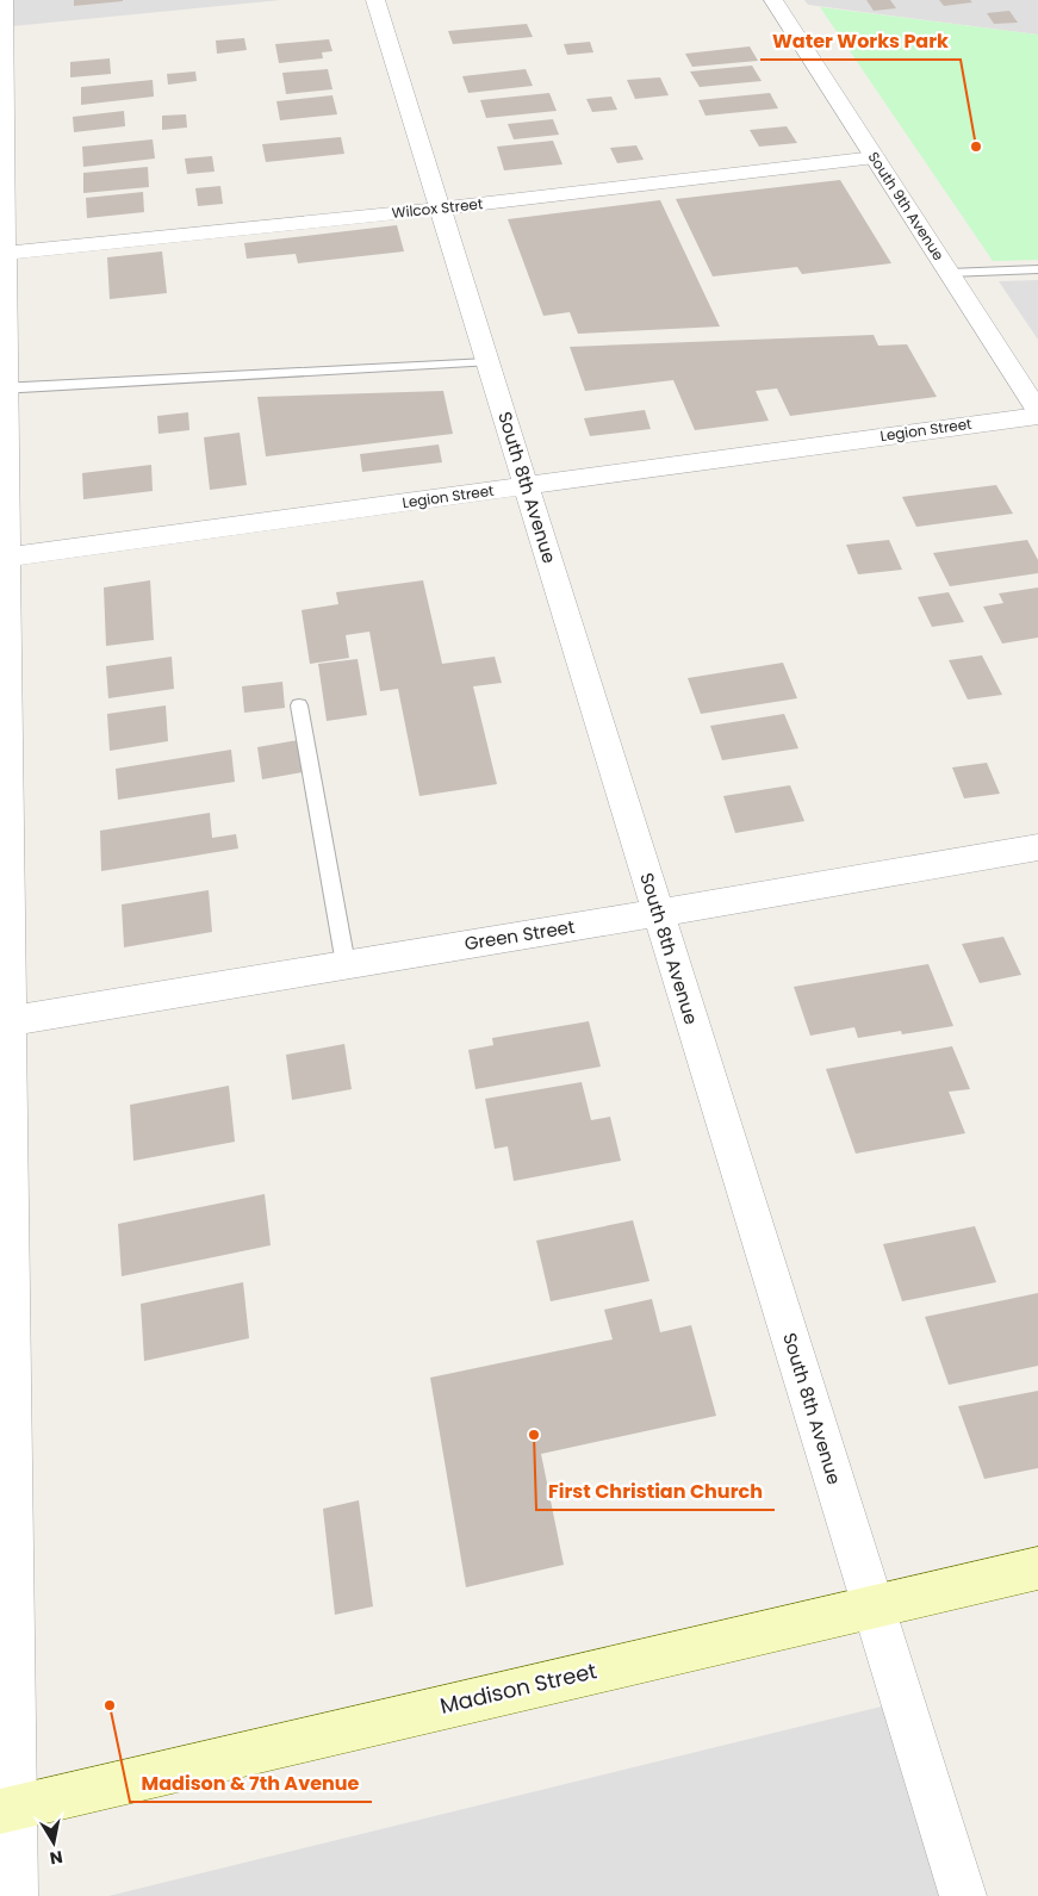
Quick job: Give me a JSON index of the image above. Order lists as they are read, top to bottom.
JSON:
{
  "streets": {
    "main road": ["Madison Street"],
    "street": [
      "South 9th Avenue",
      "Wilcox Street",
      "Legion Street",
      "South 8th Avenue",
      "Green Street"
    ]
  },
  "crossings": [
    ["South 9th Avenue", "Wilcox Street"],
    ["South 9th Avenue", "Legion Street"],
    ["Wilcox Street", "South 8th Avenue"],
    ["Legion Street", "South 8th Avenue"],
    ["South 8th Avenue", "Green Street"],
    ["South 8th Avenue", "Madison Street"]
  ],
  "places": ["Water Works Park", "First Christian Church", "Madison & 7th Avenue"],
  "north": "bottom"
}
